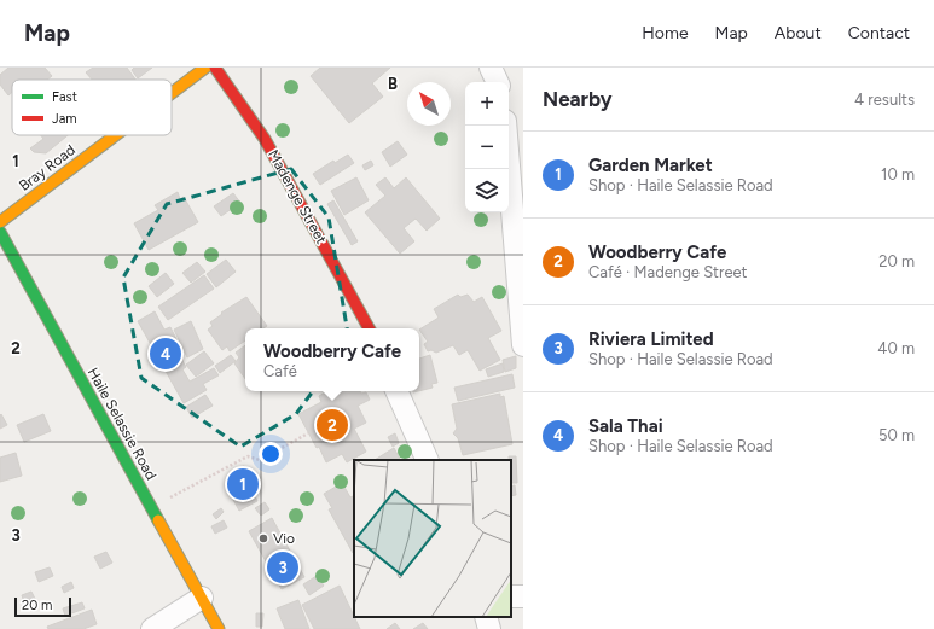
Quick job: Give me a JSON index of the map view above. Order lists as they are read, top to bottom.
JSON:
{
  "streets": {
    "street": ["Bray Road", "Madenge Street", "Haile Selassie Road"]
  },
  "places": ["Vio"],
  "legend": ["Fast", "Jam"],
  "scale_bar": "20 m",
  "north": "top left",
  "page": {
    "header": "Map",
    "nav": [
      "Home",
      "Map",
      "About",
      "Contact"
    ],
    "heading": ["Nearby", "4 results"],
    "map_buttons": ["+", "−"],
    "list": [
      {
        "mark": "1",
        "name": "Garden Market",
        "note": "Shop · Haile Selassie Road",
        "value": "10 m"
      },
      {
        "mark": "2",
        "name": "Woodberry Cafe",
        "note": "Café · Madenge Street",
        "value": "20 m"
      },
      {
        "mark": "3",
        "name": "Riviera Limited",
        "note": "Shop · Haile Selassie Road",
        "value": "40 m"
      },
      {
        "mark": "4",
        "name": "Sala Thai",
        "note": "Shop · Haile Selassie Road",
        "value": "50 m"
      }
    ],
    "popup": ["Woodberry Cafe", "Café"],
    "pins": [
      "4",
      "2",
      "1",
      "3"
    ],
    "scale": "20 m"
  },
  "grid": {
    "columns": ["B"],
    "rows": ["1", "2", "3"]
  }
}
